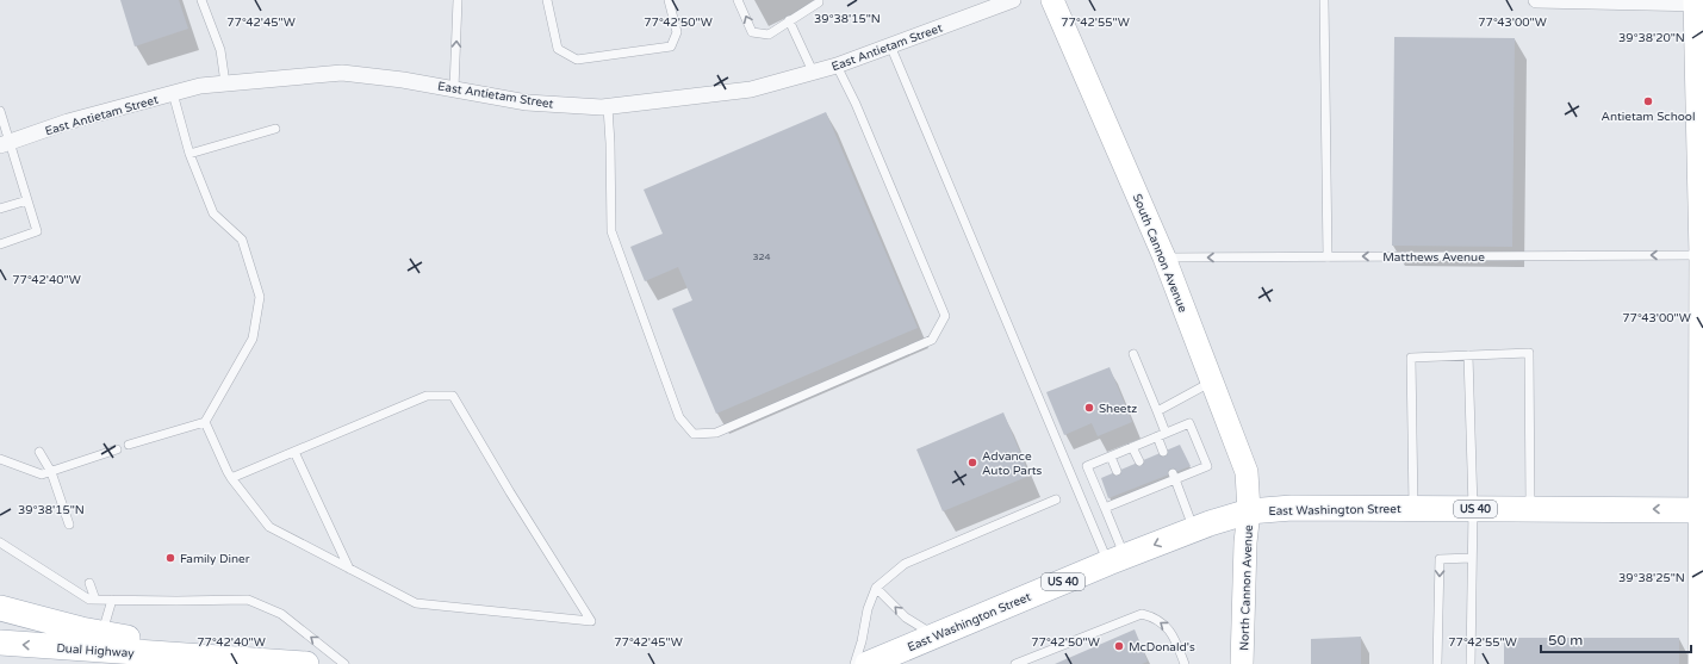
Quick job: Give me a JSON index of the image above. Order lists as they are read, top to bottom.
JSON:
{
  "streets": {
    "main road": ["East Washington Street", "US 40", "Dual Highway"],
    "street": ["East Antietam Street", "South Cannon Avenue", "North Cannon Avenue"],
    "lane": ["Matthews Avenue"]
  },
  "crossings": [
    ["South Cannon Avenue", "Matthews Avenue"],
    ["South Cannon Avenue", "East Washington Street"],
    ["South Cannon Avenue", "North Cannon Avenue"],
    ["East Washington Street", "North Cannon Avenue"]
  ],
  "one_way": ["Matthews Avenue"],
  "places": [
    "Antietam School",
    "Sheetz",
    "Advance Auto Parts",
    "Family Diner",
    "McDonald's"
  ],
  "house_numbers": ["324"],
  "scale_bar": "50 m",
  "coordinates": [
    "39°38'15\"N",
    "77°42'45\"W",
    "77°42'50\"W",
    "77°42'55\"W",
    "77°43'00\"W",
    "39°38'20\"N",
    "77°42'40\"W",
    "39°38'25\"N"
  ]
}
